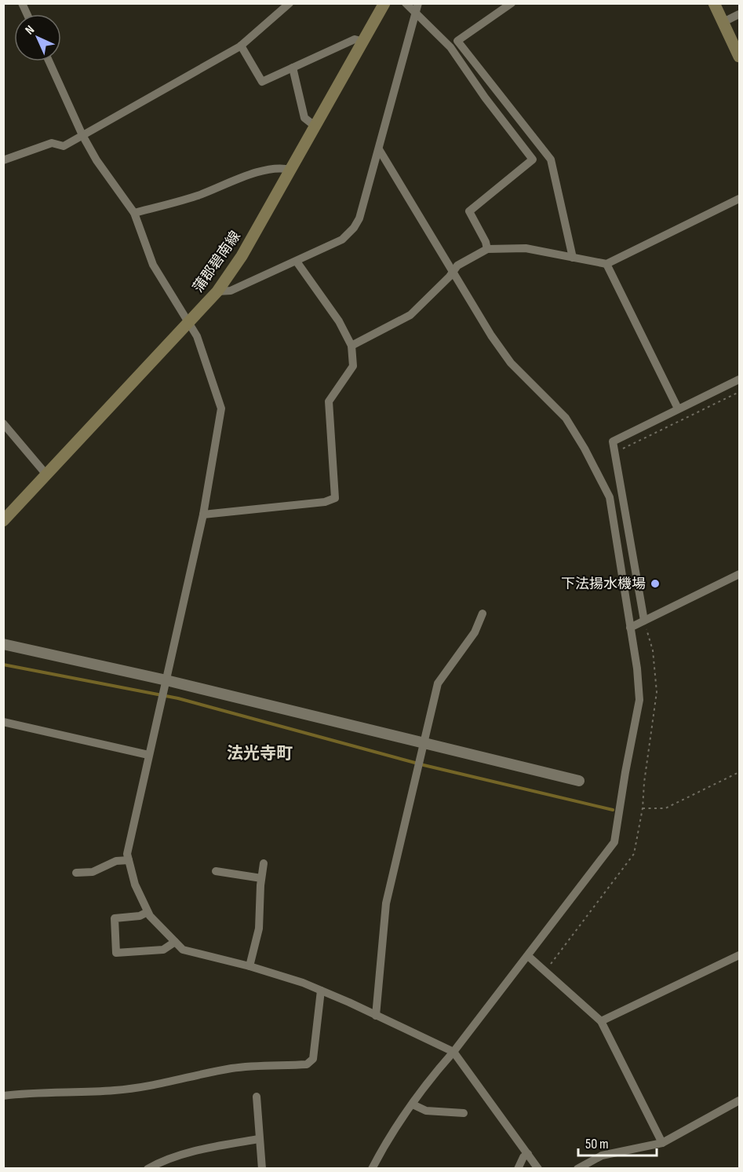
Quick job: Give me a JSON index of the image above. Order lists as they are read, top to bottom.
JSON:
{
  "streets": {
    "main road": ["蒲郡碧南線"]
  },
  "districts": ["法光寺町"],
  "places": ["下法揚水機場"],
  "scale_bar": "50 m",
  "north": "top left"
}
